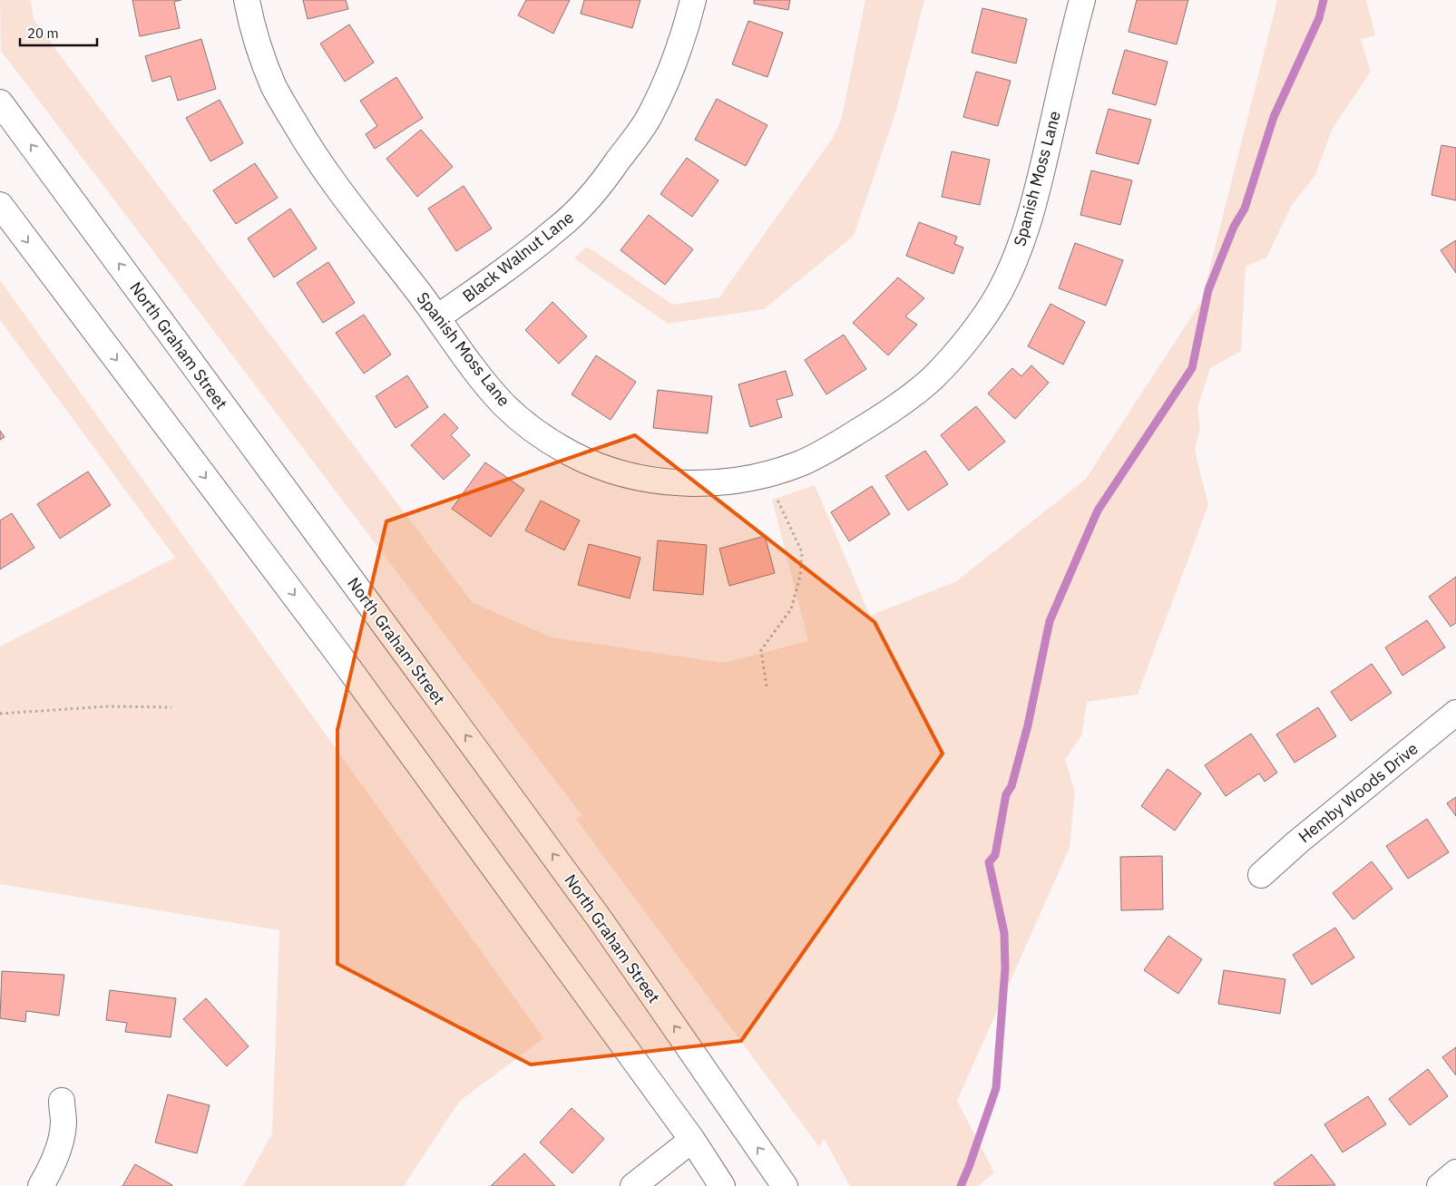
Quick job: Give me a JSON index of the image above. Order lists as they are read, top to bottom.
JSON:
{
  "streets": {
    "main road": [
      "Spanish Moss Lane",
      "Black Walnut Lane",
      "North Graham Street",
      "Hemby Woods Drive"
    ]
  },
  "crossings": [
    ["Spanish Moss Lane", "Black Walnut Lane"]
  ],
  "scale_bar": "20 m"
}
